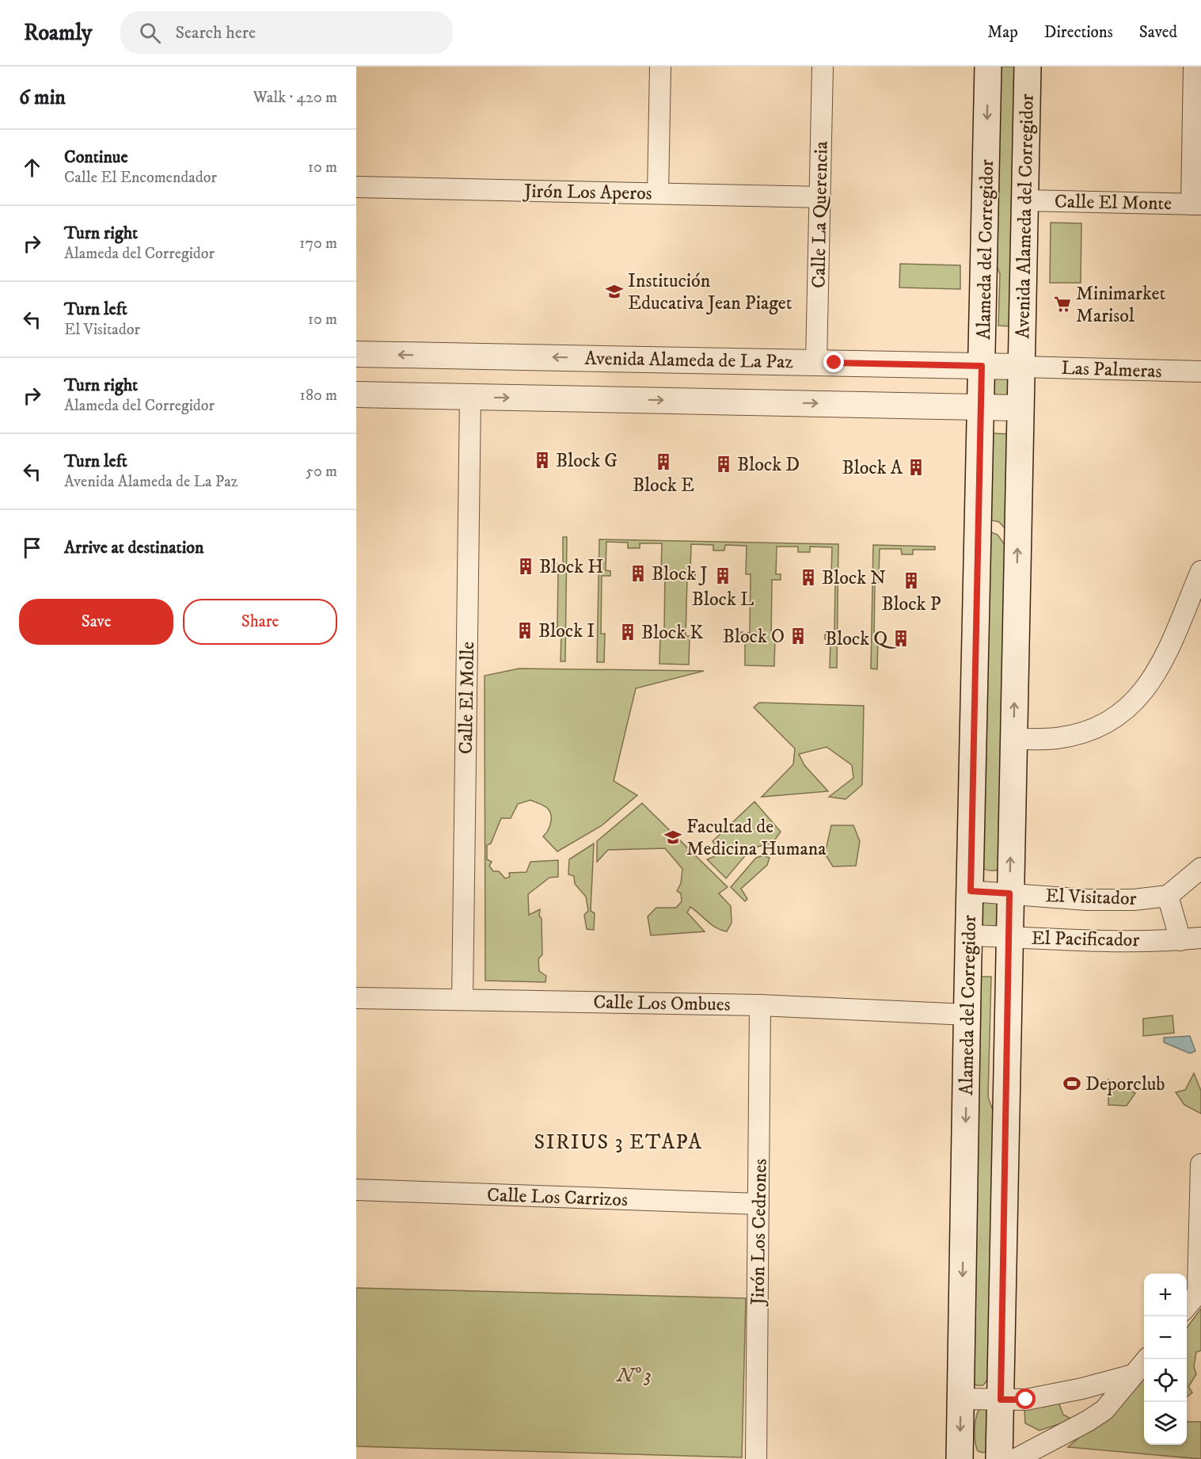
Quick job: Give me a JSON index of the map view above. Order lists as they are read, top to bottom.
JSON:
{
  "streets": {
    "main road": ["Avenida Alameda del Corregidor", "Alameda del Corregidor"],
    "street": [
      "Jirón Los Aperos",
      "Calle El Monte",
      "Calle La Querencia",
      "Avenida Alameda de La Paz",
      "Las Palmeras",
      "Calle El Molle",
      "El Visitador",
      "El Pacificador",
      "Calle Los Ombues",
      "Calle Los Carrizos",
      "Jirón Los Cedrones"
    ]
  },
  "crossings": [
    ["Jirón Los Aperos", "Calle La Querencia"],
    ["Calle El Monte", "Avenida Alameda del Corregidor"],
    ["Calle La Querencia", "Avenida Alameda de La Paz"],
    ["Avenida Alameda del Corregidor", "Avenida Alameda de La Paz"],
    ["Avenida Alameda del Corregidor", "Las Palmeras"],
    ["Alameda del Corregidor", "Avenida Alameda de La Paz"],
    ["Alameda del Corregidor", "El Visitador"],
    ["Alameda del Corregidor", "El Pacificador"],
    ["Alameda del Corregidor", "Calle Los Ombues"],
    ["Avenida Alameda de La Paz", "Las Palmeras"],
    ["Calle El Molle", "Calle Los Ombues"],
    ["Calle Los Ombues", "Jirón Los Cedrones"],
    ["Calle Los Carrizos", "Jirón Los Cedrones"]
  ],
  "districts": ["SIRIUS 3 ETAPA"],
  "parks": ["Nº 3"],
  "places": {
    "school or university": ["Institución Educativa Jean Piaget", "Facultad de Medicina Humana"],
    "supermarket": ["Minimarket Marisol"],
    "building": [
      "Block G",
      "Block E",
      "Block D",
      "Block A",
      "Block H",
      "Block J",
      "Block L",
      "Block N",
      "Block P",
      "Block I",
      "Block K",
      "Block O",
      "Block Q"
    ],
    "sports": ["Deporclub"]
  },
  "page": {
    "header": "Roamly",
    "search": "Search here",
    "nav": ["Map", "Directions", "Saved"],
    "heading": ["6 min", "Walk · 420 m"],
    "list": [
      ["Continue", "Calle El Encomendador", "10 m"],
      ["Turn right", "Alameda del Corregidor", "170 m"],
      ["Turn left", "El Visitador", "10 m"],
      ["Turn right", "Alameda del Corregidor", "180 m"],
      ["Turn left", "Avenida Alameda de La Paz", "50 m"],
      "Arrive at destination"
    ],
    "buttons": ["Save", "Share"],
    "map_buttons": ["+", "−"]
  }
}
